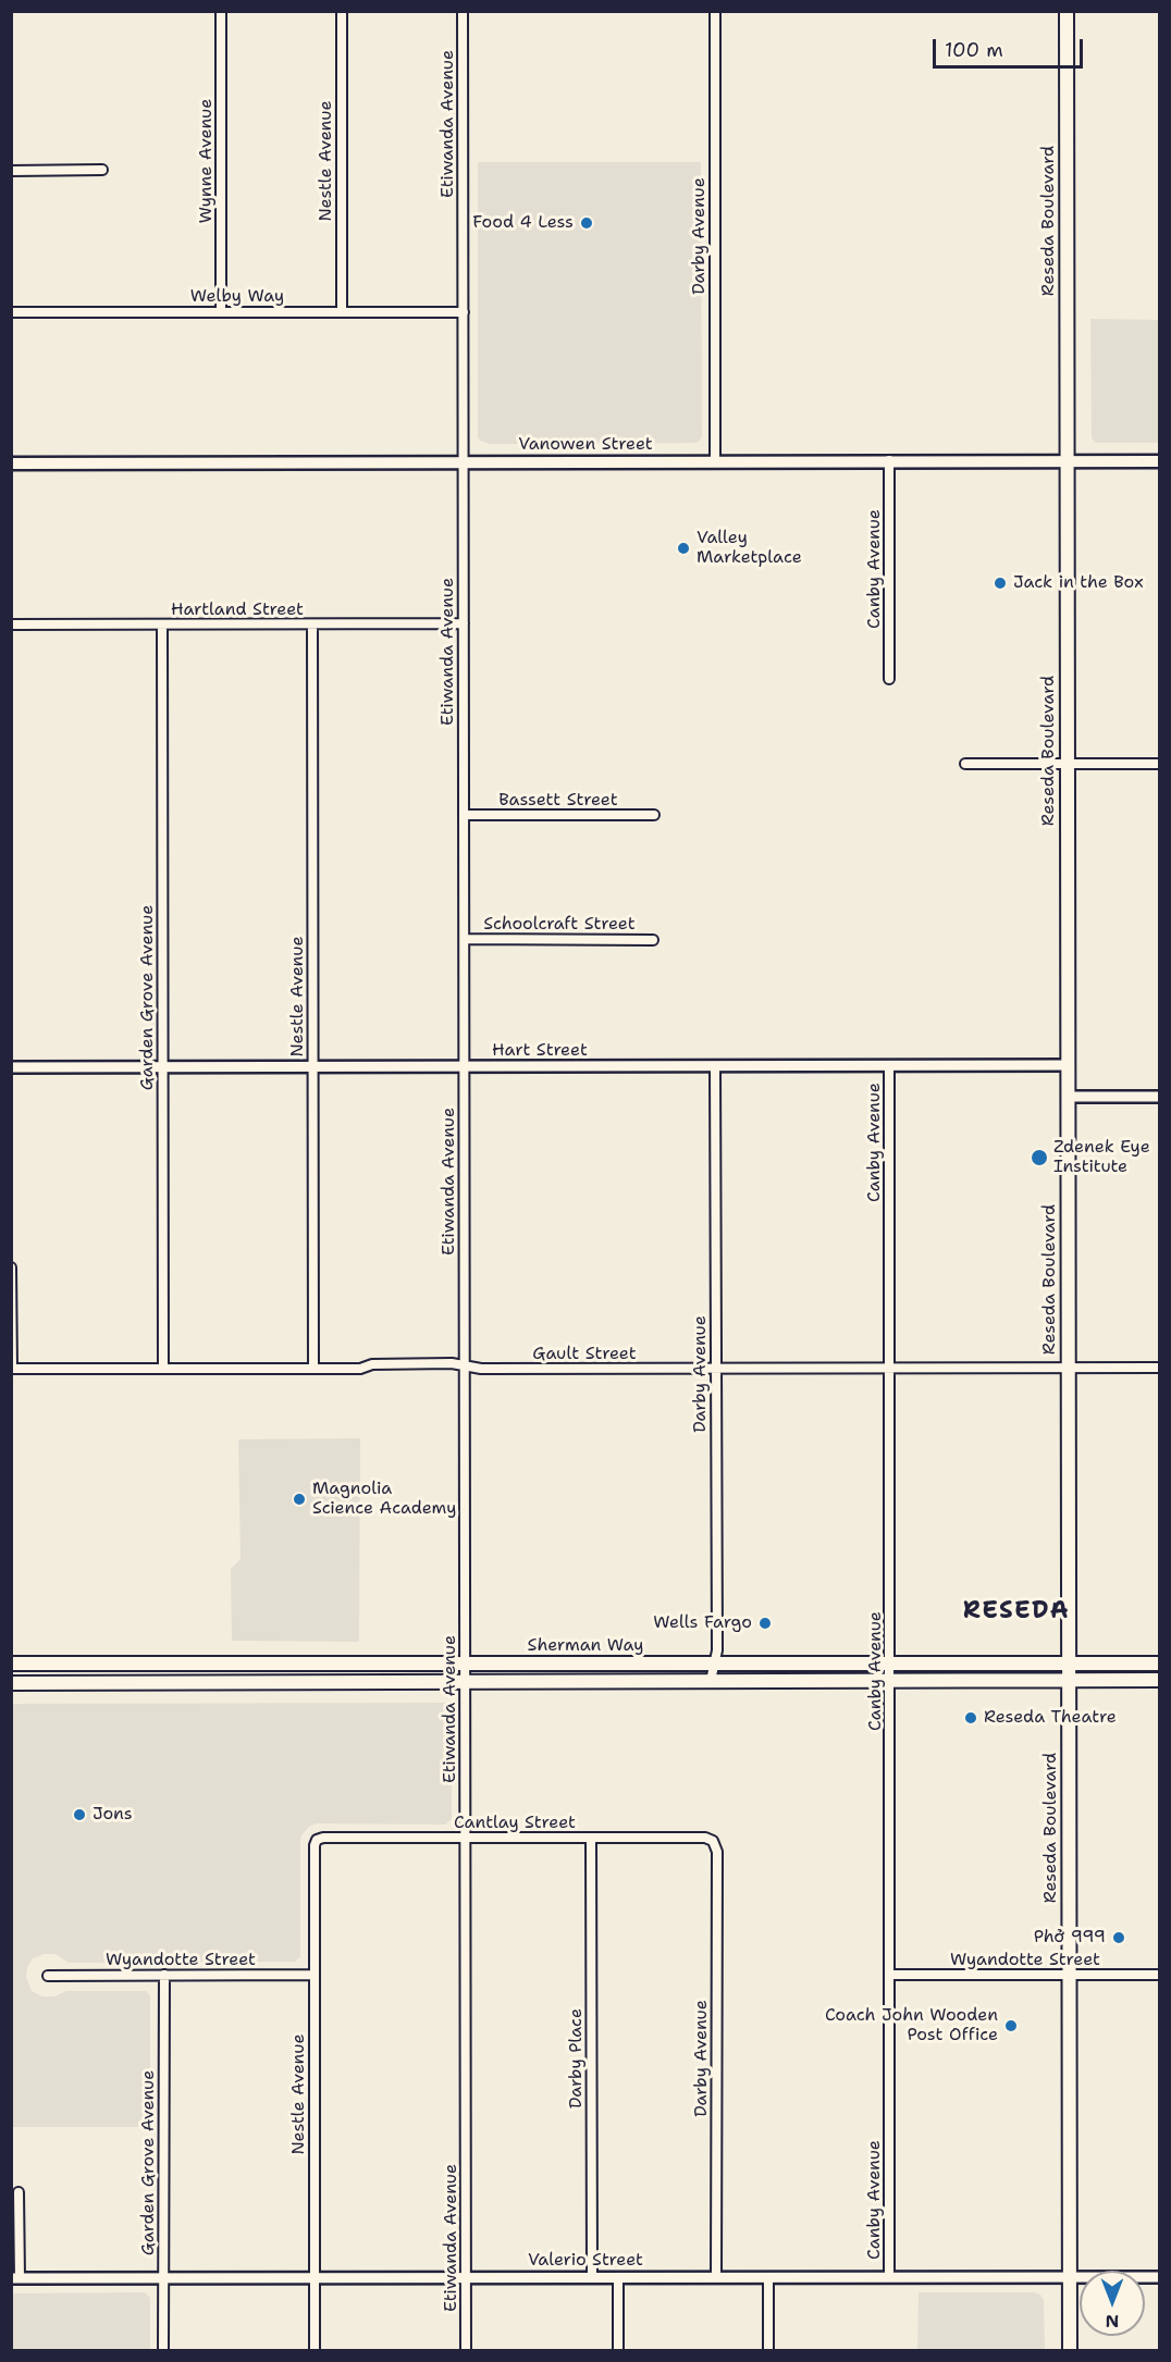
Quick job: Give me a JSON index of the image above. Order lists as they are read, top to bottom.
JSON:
{
  "streets": {
    "main road": ["Reseda Boulevard", "Vanowen Street", "Sherman Way"],
    "street": [
      "Etiwanda Avenue",
      "Wynne Avenue",
      "Nestle Avenue",
      "Darby Avenue",
      "Welby Way",
      "Canby Avenue",
      "Hartland Street",
      "Bassett Street",
      "Schoolcraft Street",
      "Garden Grove Avenue",
      "Hart Street",
      "Gault Street",
      "Cantlay Street",
      "Wyandotte Street",
      "Darby Place",
      "Valerio Street"
    ]
  },
  "crossings": [
    ["Etiwanda Avenue", "Welby Way"],
    ["Etiwanda Avenue", "Vanowen Street"],
    ["Etiwanda Avenue", "Hartland Street"],
    ["Etiwanda Avenue", "Bassett Street"],
    ["Etiwanda Avenue", "Schoolcraft Street"],
    ["Etiwanda Avenue", "Hart Street"],
    ["Etiwanda Avenue", "Gault Street"],
    ["Etiwanda Avenue", "Sherman Way"],
    ["Etiwanda Avenue", "Cantlay Street"],
    ["Etiwanda Avenue", "Valerio Street"],
    ["Wynne Avenue", "Welby Way"],
    ["Nestle Avenue", "Welby Way"],
    ["Nestle Avenue", "Hartland Street"],
    ["Nestle Avenue", "Hart Street"],
    ["Nestle Avenue", "Gault Street"],
    ["Nestle Avenue", "Cantlay Street"],
    ["Nestle Avenue", "Wyandotte Street"],
    ["Nestle Avenue", "Valerio Street"],
    ["Reseda Boulevard", "Vanowen Street"],
    ["Reseda Boulevard", "Hart Street"],
    ["Reseda Boulevard", "Gault Street"],
    ["Reseda Boulevard", "Sherman Way"],
    ["Reseda Boulevard", "Wyandotte Street"],
    ["Reseda Boulevard", "Valerio Street"],
    ["Darby Avenue", "Vanowen Street"],
    ["Darby Avenue", "Hart Street"],
    ["Darby Avenue", "Gault Street"],
    ["Darby Avenue", "Sherman Way"],
    ["Darby Avenue", "Cantlay Street"],
    ["Darby Avenue", "Valerio Street"],
    ["Vanowen Street", "Canby Avenue"],
    ["Canby Avenue", "Hart Street"],
    ["Canby Avenue", "Gault Street"],
    ["Canby Avenue", "Sherman Way"],
    ["Canby Avenue", "Wyandotte Street"],
    ["Canby Avenue", "Valerio Street"],
    ["Hartland Street", "Garden Grove Avenue"],
    ["Garden Grove Avenue", "Hart Street"],
    ["Garden Grove Avenue", "Gault Street"],
    ["Garden Grove Avenue", "Wyandotte Street"],
    ["Garden Grove Avenue", "Valerio Street"],
    ["Cantlay Street", "Darby Place"],
    ["Darby Place", "Valerio Street"]
  ],
  "districts": ["RESEDA"],
  "places": [
    "Food 4 Less",
    "Valley Marketplace",
    "Jack in the Box",
    "Zdenek Eye Institute",
    "Magnolia Science Academy",
    "Wells Fargo",
    "Reseda Theatre",
    "Jons",
    "Phở 999",
    "Coach John Wooden Post Office"
  ],
  "scale_bar": "100 m",
  "north": "bottom"
}
